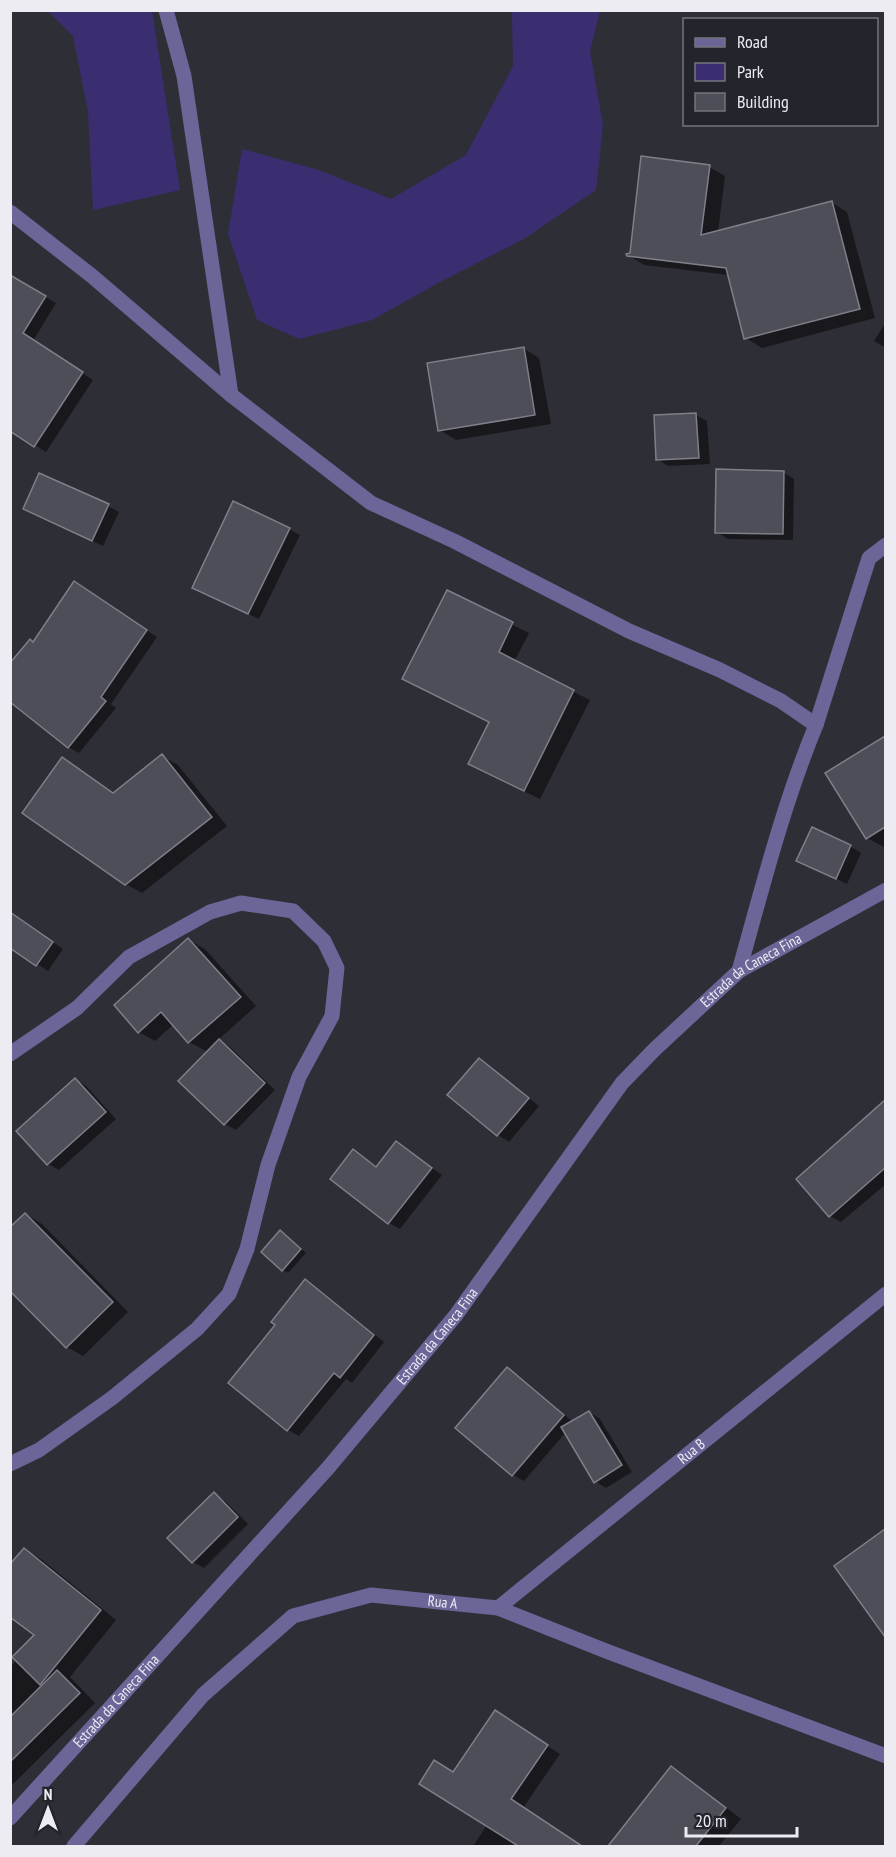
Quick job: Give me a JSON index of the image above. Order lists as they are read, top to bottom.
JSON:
{
  "streets": {
    "street": ["Estrada da Caneca Fina", "Rua B", "Rua A"]
  },
  "crossings": [
    ["Rua B", "Rua A"]
  ],
  "legend": ["Road", "Park", "Building"],
  "scale_bar": "20 m",
  "north": "top"
}
